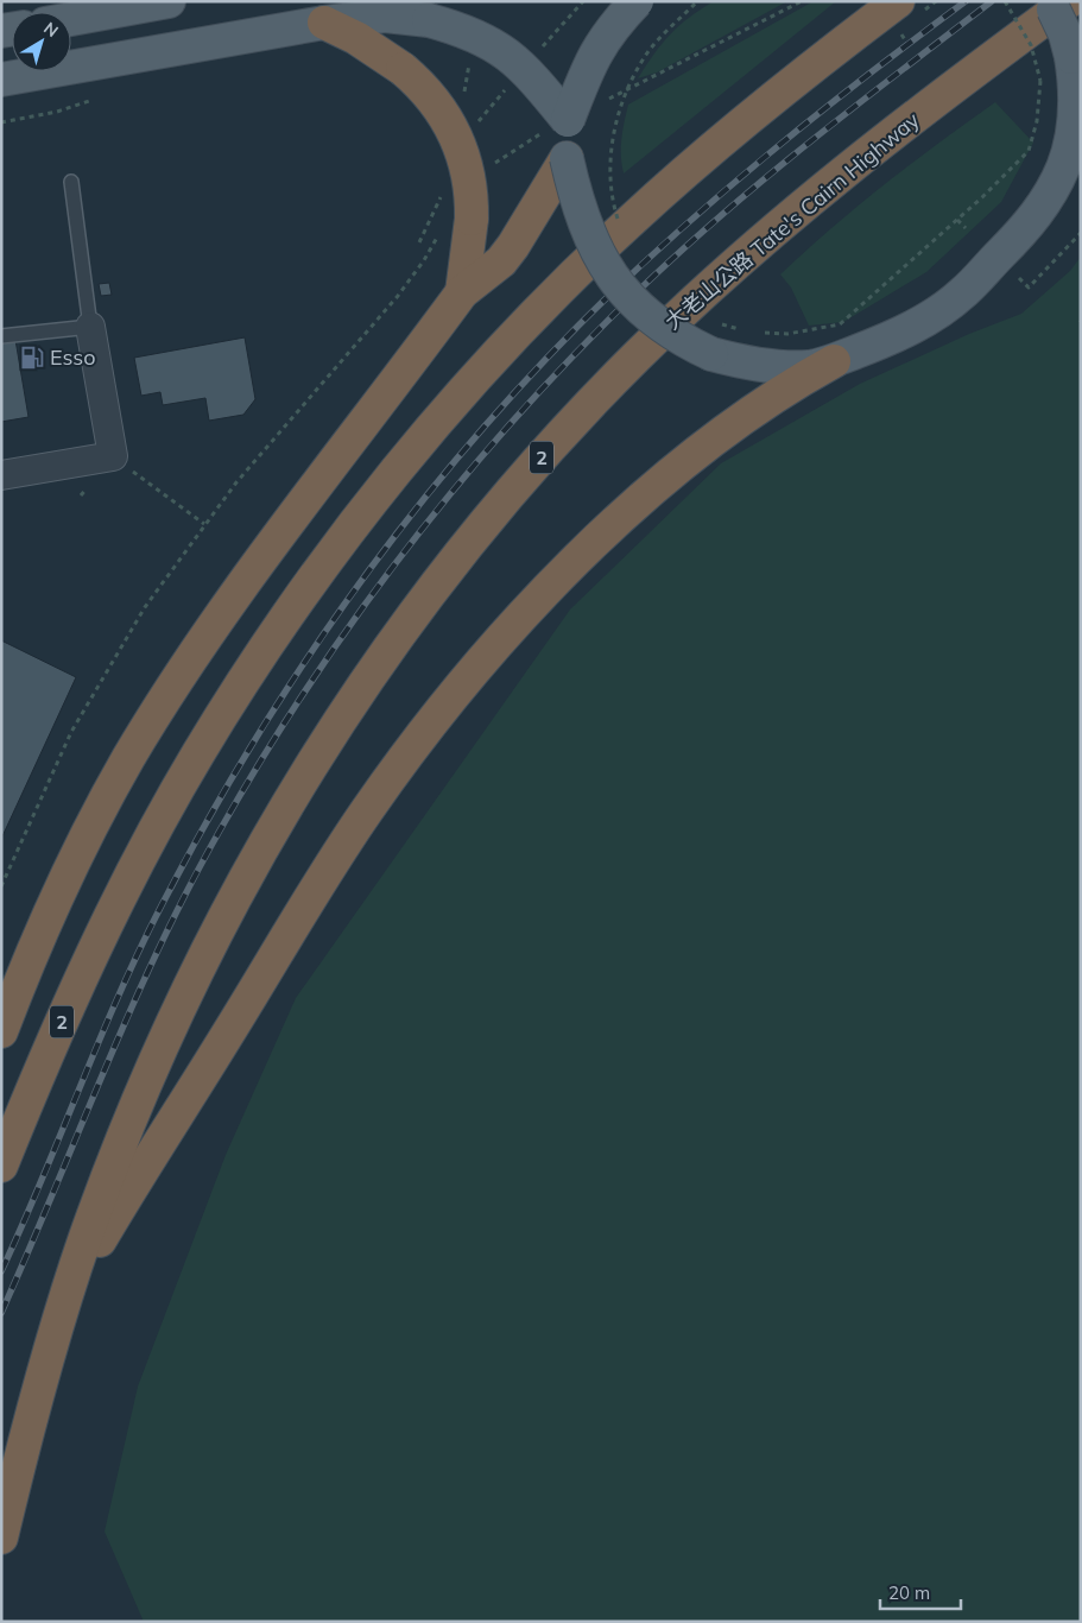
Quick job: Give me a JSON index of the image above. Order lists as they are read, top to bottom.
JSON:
{
  "streets": {
    "highway": ["大老山公路 Tate's Cairn Highway", "2"]
  },
  "places": {
    "fuel station": ["Esso"]
  },
  "scale_bar": "20 m",
  "north": "top right"
}
